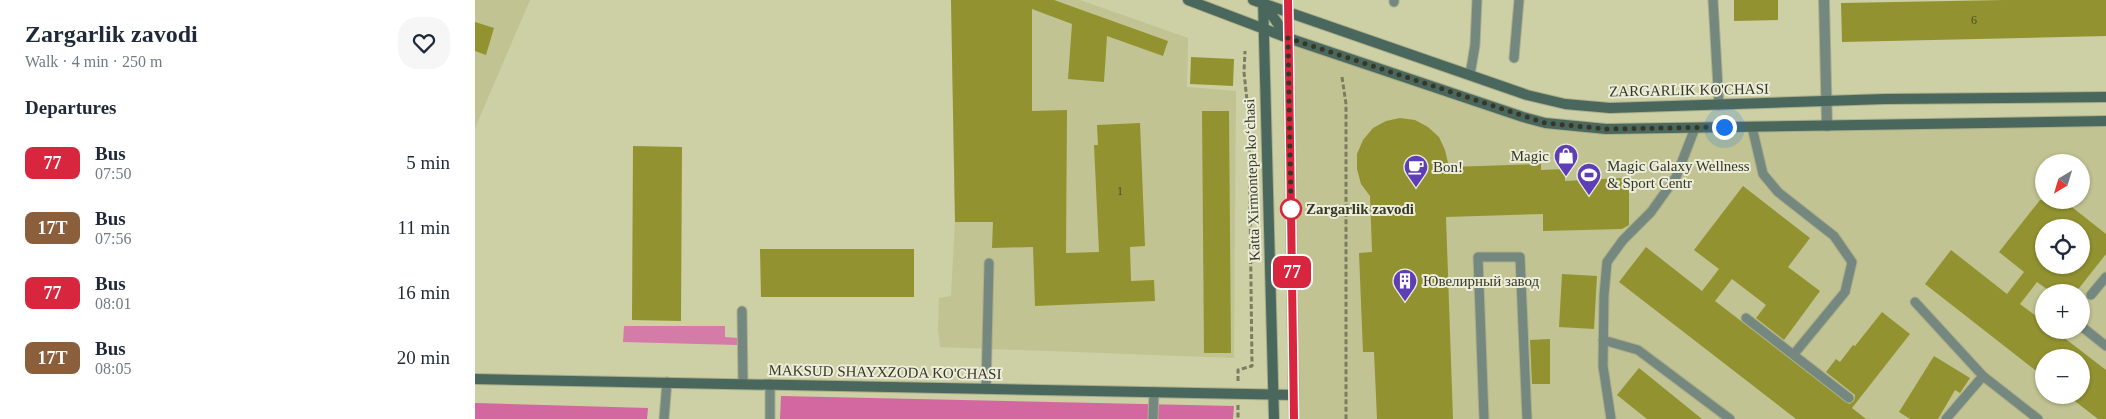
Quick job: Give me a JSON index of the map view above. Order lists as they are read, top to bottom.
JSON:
{
  "streets": {
    "main road": ["ZARGARLIK KO'CHASI", "Katta Xirmontepa koʻchasi", "MAKSUD SHAYXZODA KO'CHASI"]
  },
  "crossings": [
    ["ZARGARLIK KO'CHASI", "Katta Xirmontepa koʻchasi"],
    ["Katta Xirmontepa koʻchasi", "MAKSUD SHAYXZODA KO'CHASI"]
  ],
  "places": {
    "shop": ["Magic"],
    "cafe": ["Bon!"],
    "sports": ["Magic Galaxy Wellness & Sport Centr"],
    "other": ["Zargarlik zavodi"],
    "building": ["Ювелирный завод"]
  },
  "lines": ["bus line 77"],
  "house_numbers": ["6", "1"],
  "north": "bottom left",
  "page": {
    "heading": [
      ["Zargarlik zavodi", "Walk · 4 min · 250 m"],
      "Departures"
    ],
    "on_map": "77",
    "list": [
      {
        "mark": "77",
        "name": "Bus",
        "note": "07:50",
        "value": "5 min"
      },
      {
        "mark": "17T",
        "name": "Bus",
        "note": "07:56",
        "value": "11 min"
      },
      {
        "mark": "77",
        "name": "Bus",
        "note": "08:01",
        "value": "16 min"
      },
      {
        "mark": "17T",
        "name": "Bus",
        "note": "08:05",
        "value": "20 min"
      }
    ],
    "map_buttons": ["+", "−"]
  }
}
